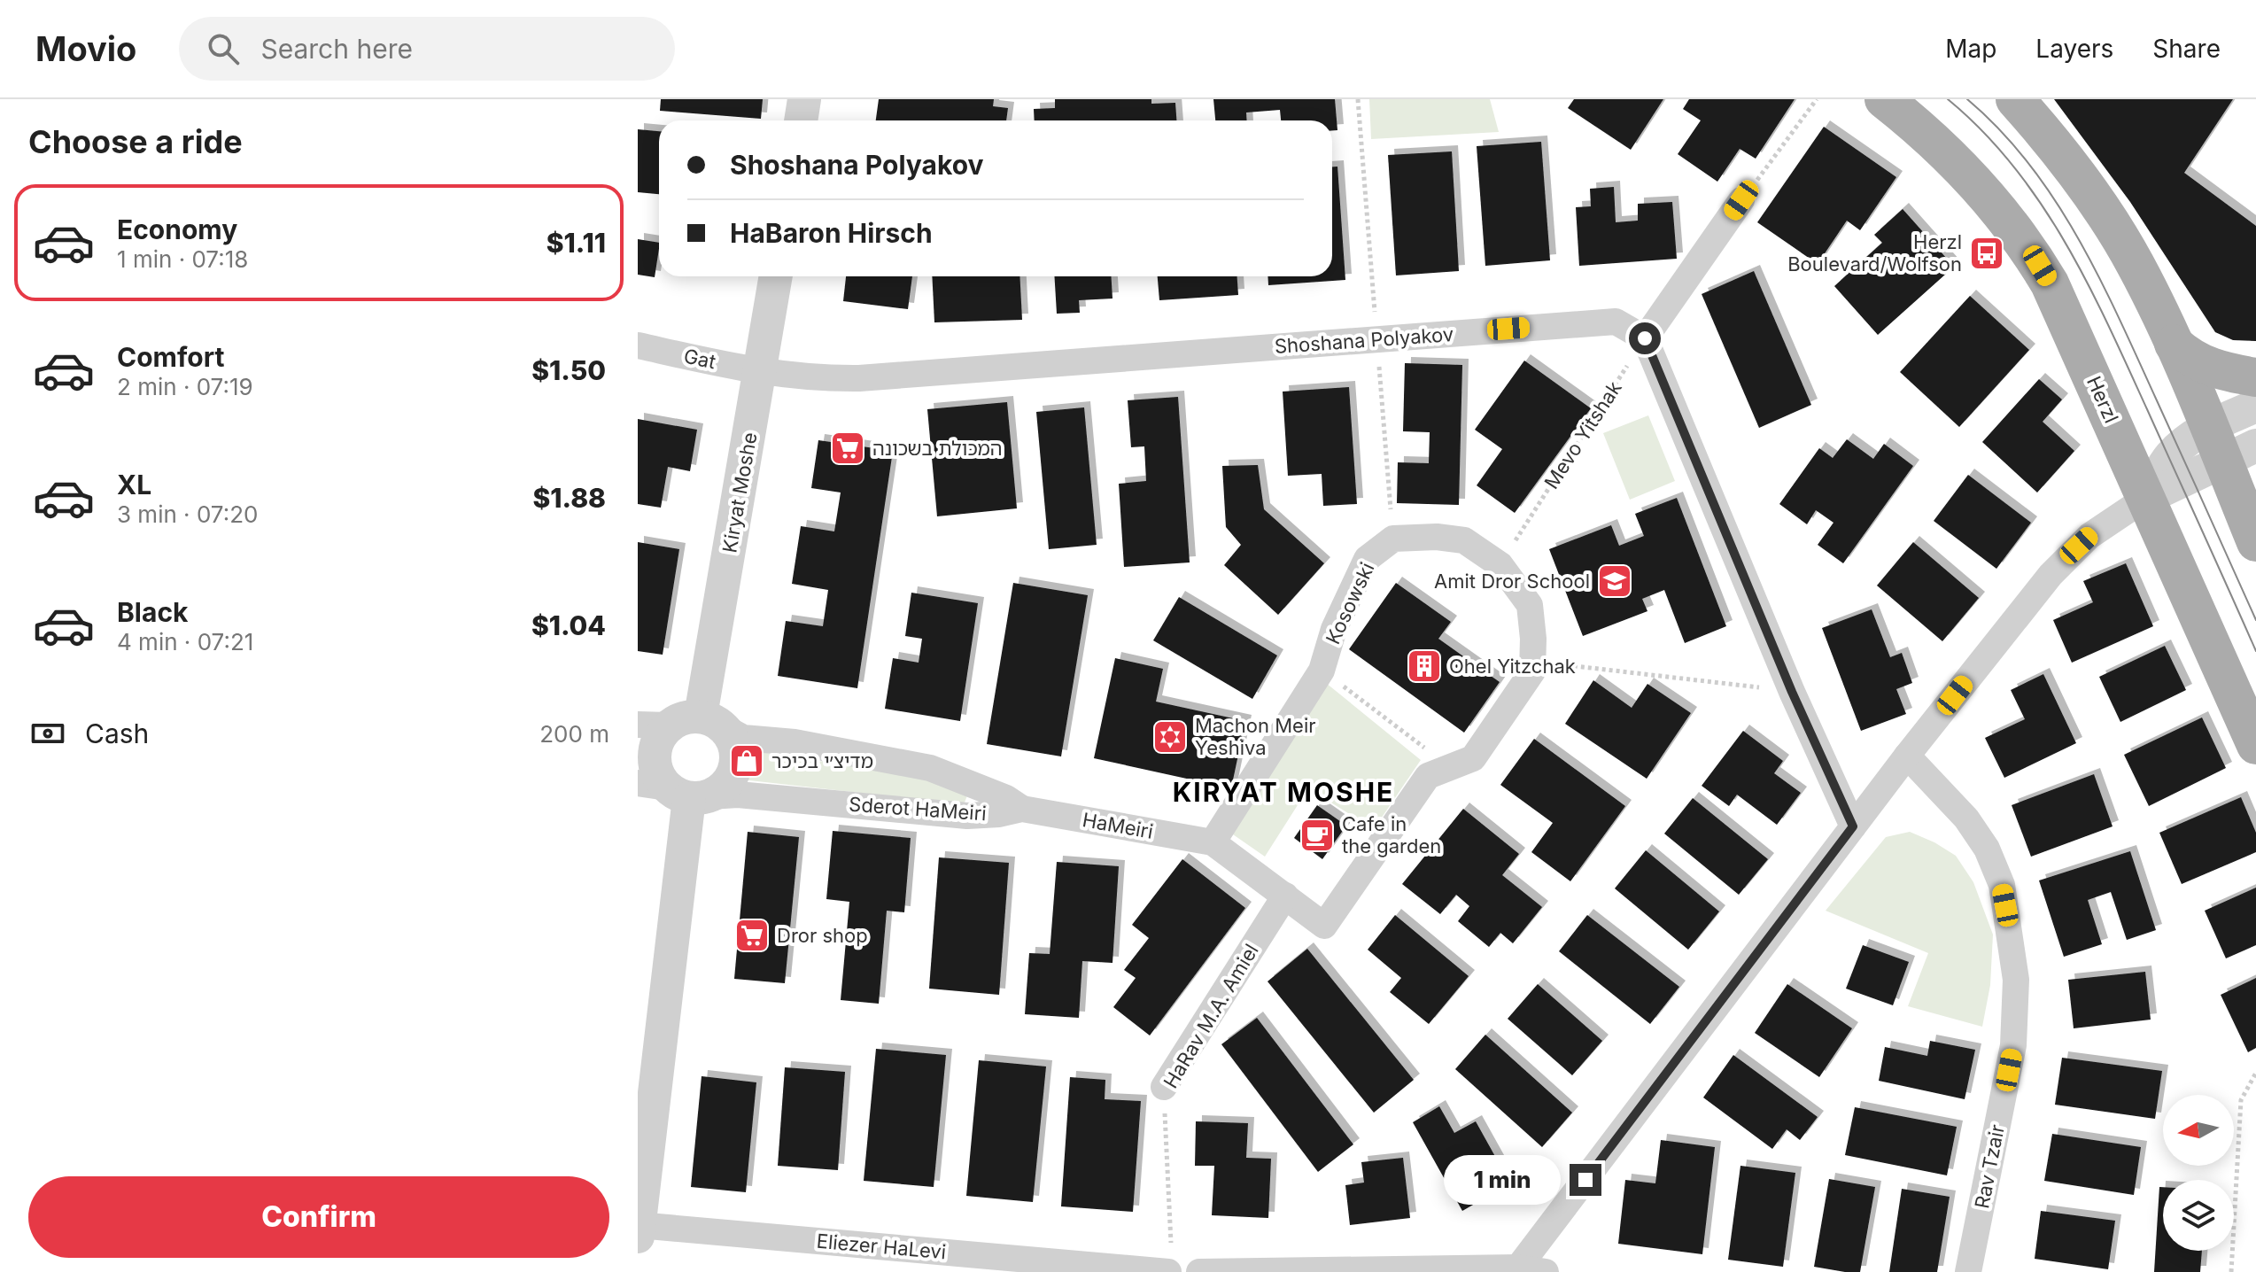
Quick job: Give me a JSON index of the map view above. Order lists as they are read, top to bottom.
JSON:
{
  "streets": {
    "main road": ["Herzl"],
    "street": [
      "Shoshana Polyakov",
      "Gat",
      "Kiryat Moshe",
      "Kosowski",
      "Sderot HaMeiri",
      "HaMeiri",
      "HaRav M.A. Amiel",
      "Rav Tzair",
      "Eliezer HaLevi"
    ],
    "path": ["Mevo Yitshak"]
  },
  "crossings": [
    ["Shoshana Polyakov", "Gat"],
    ["Shoshana Polyakov", "Mevo Yitshak"],
    ["Shoshana Polyakov", "Kiryat Moshe"],
    ["Gat", "Kiryat Moshe"],
    ["Mevo Yitshak", "Kosowski"],
    ["Kiryat Moshe", "Sderot HaMeiri"],
    ["Kosowski", "HaMeiri"],
    ["Kosowski", "HaRav M.A. Amiel"],
    ["Sderot HaMeiri", "HaMeiri"],
    ["HaRav M.A. Amiel", "Eliezer HaLevi"]
  ],
  "districts": ["KIRYAT MOSHE"],
  "places": {
    "bus stop": ["Herzl Boulevard/Wolfson"],
    "supermarket": ["המכולת בשכונה", "Dror shop"],
    "school or university": ["Amit Dror School"],
    "building": ["Ohel Yitzchak"],
    "synagogue": ["Machon Meir Yeshiva"],
    "shop": ["מדיצ׳י בכיכר"],
    "cafe": ["Cafe in the garden"]
  },
  "north": "left",
  "page": {
    "header": "Movio",
    "search": "Search here",
    "nav": ["Map", "Layers", "Share"],
    "heading": "Choose a ride",
    "banner": ["Shoshana Polyakov", "HaBaron Hirsch"],
    "list": [
      {
        "name": "Economy",
        "note": "1 min · 07:18",
        "value": "$1.11"
      },
      {
        "name": "Comfort",
        "note": "2 min · 07:19",
        "value": "$1.50"
      },
      {
        "name": "XL",
        "note": "3 min · 07:20",
        "value": "$1.88"
      },
      {
        "name": "Black",
        "note": "4 min · 07:21",
        "value": "$1.04"
      }
    ],
    "pay": ["Cash", "200 m"],
    "bubble": "1 min",
    "buttons": "Confirm"
  }
}
